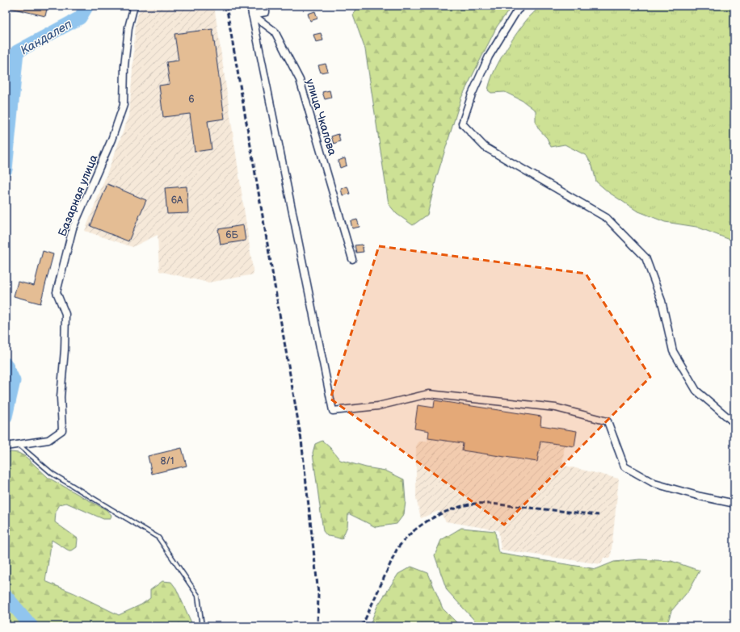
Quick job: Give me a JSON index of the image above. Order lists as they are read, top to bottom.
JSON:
{
  "streets": {
    "street": ["улица Чкалова", "Базарная улица"]
  },
  "water": ["Кандалеп"],
  "house_numbers": [
    "6",
    "6А",
    "6Б",
    "8/1"
  ]
}
